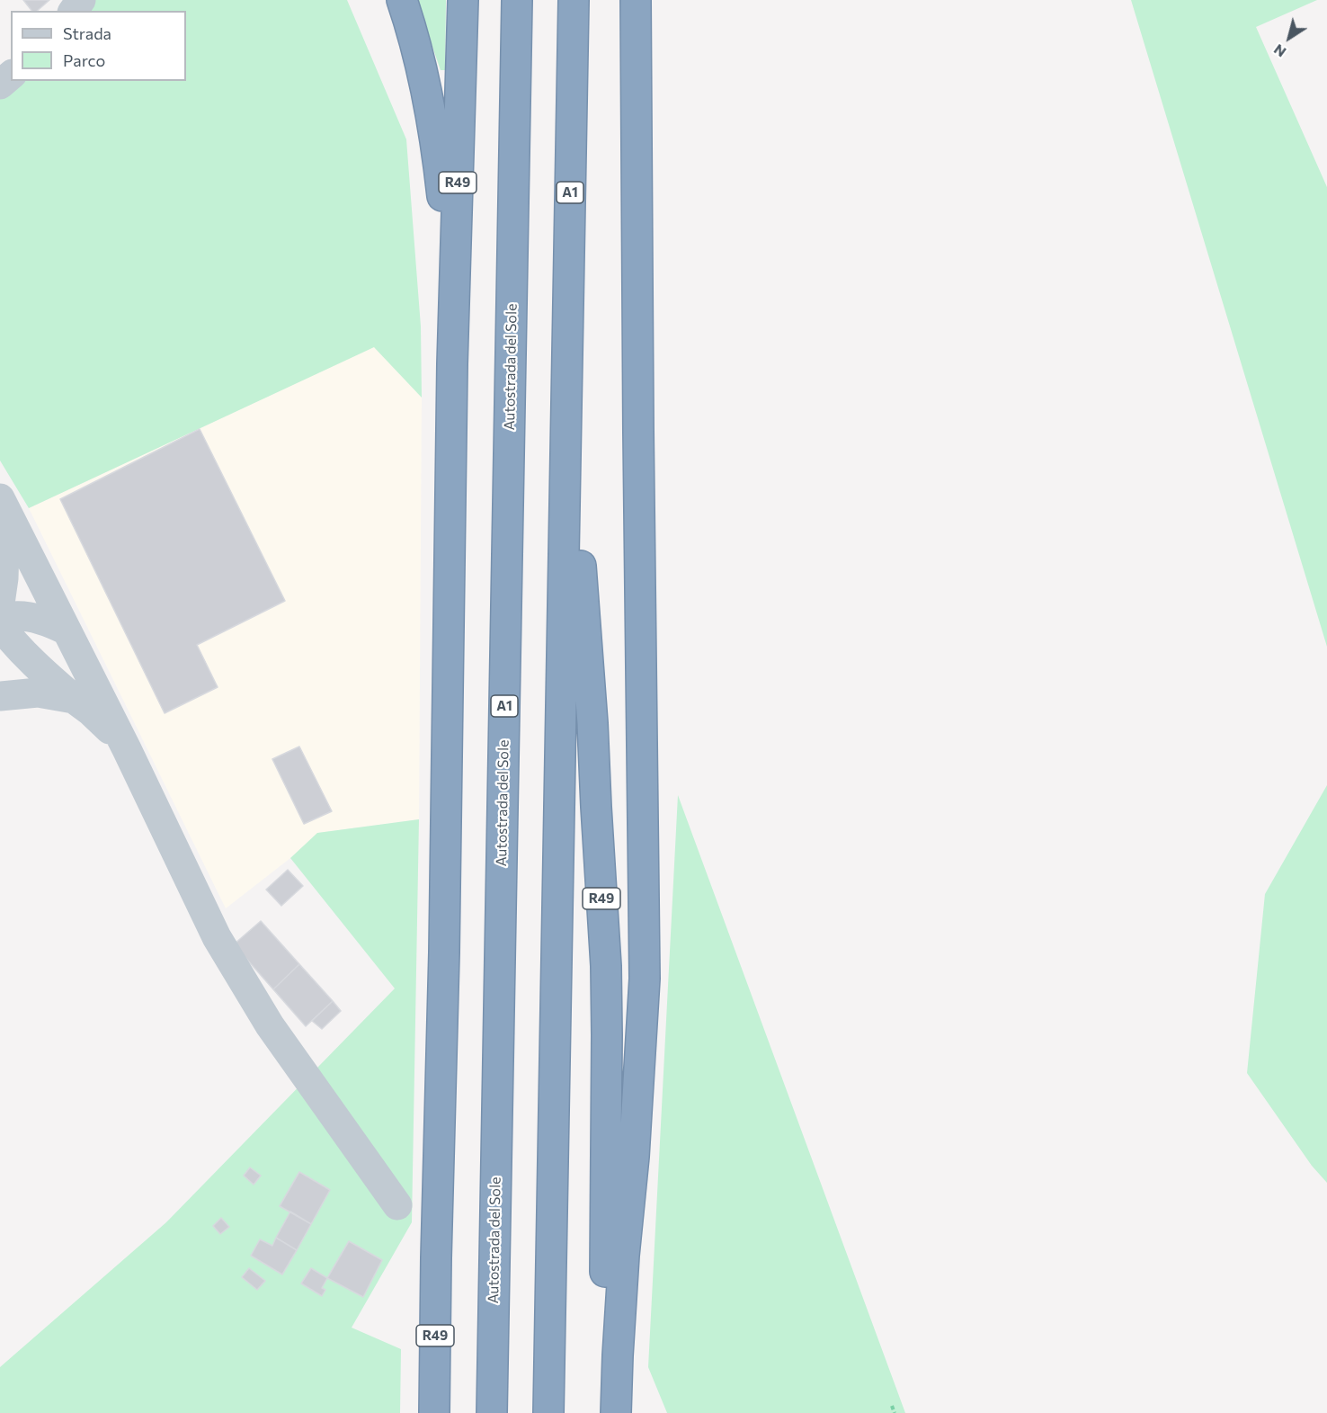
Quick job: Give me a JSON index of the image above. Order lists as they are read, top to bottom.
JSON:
{
  "streets": {
    "highway": ["R49", "A1", "Autostrada del Sole"]
  },
  "crossings": [
    ["R49", "A1"]
  ],
  "legend": ["Strada", "Parco"],
  "north": "bottom left"
}
